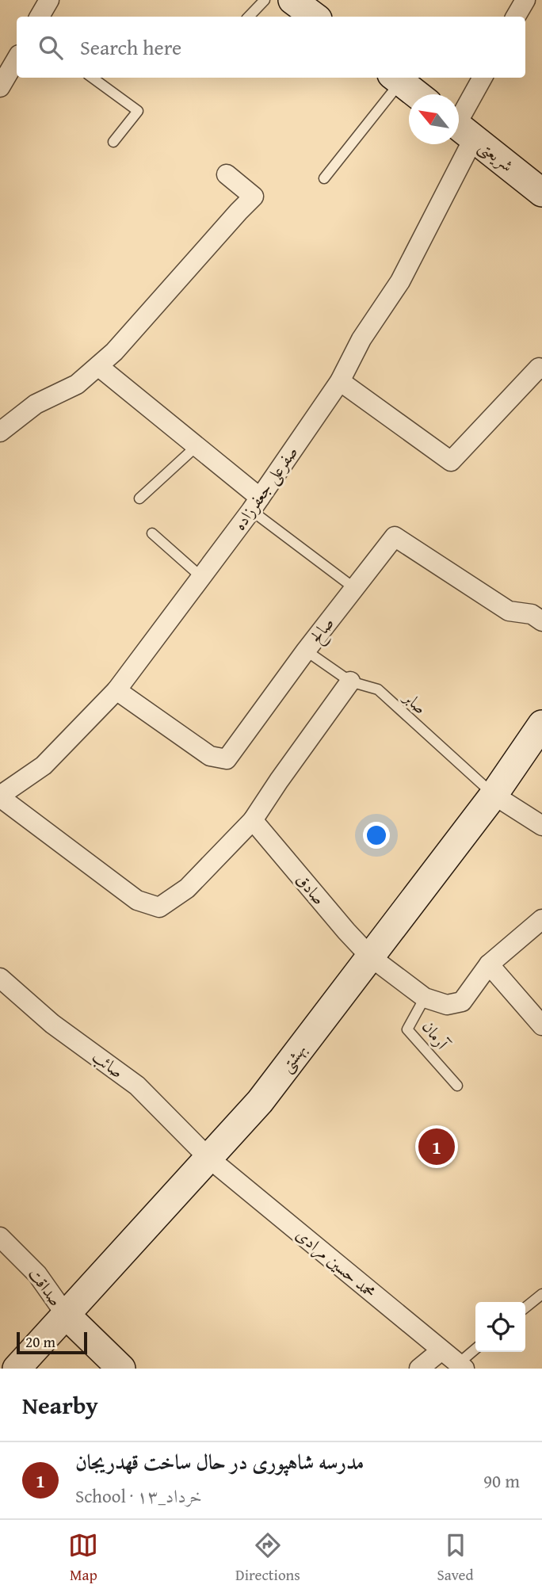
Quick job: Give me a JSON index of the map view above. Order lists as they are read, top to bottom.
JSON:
{
  "streets": {
    "street": [
      "شریعتی",
      "صفرعلی جعفرزاده",
      "صالح",
      "صادق",
      "بهشتی",
      "صائب",
      "محمد حسین مرادی",
      "صداقت"
    ],
    "lane": ["صابر", "آرمان"]
  },
  "crossings": [
    ["شریعتی", "صفرعلی جعفرزاده"],
    ["صفرعلی جعفرزاده", "صالح"],
    ["صالح", "صابر"],
    ["صابر", "بهشتی"],
    ["صادق", "آرمان"],
    ["صادق", "بهشتی"],
    ["بهشتی", "صائب"],
    ["بهشتی", "محمد حسین مرادی"],
    ["بهشتی", "صداقت"],
    ["صائب", "محمد حسین مرادی"]
  ],
  "scale_bar": "20 m",
  "north": "top left",
  "page": {
    "search": "Search here",
    "pins": "1",
    "scale": "20 m",
    "heading": "Nearby",
    "list": [
      {
        "mark": "1",
        "name": "مدرسه شاهپوری در حال ساخت قهدریجان",
        "note": "School · ۱۳_خرداد",
        "value": "90 m"
      }
    ],
    "nav": ["Map", "Directions", "Saved"]
  }
}
